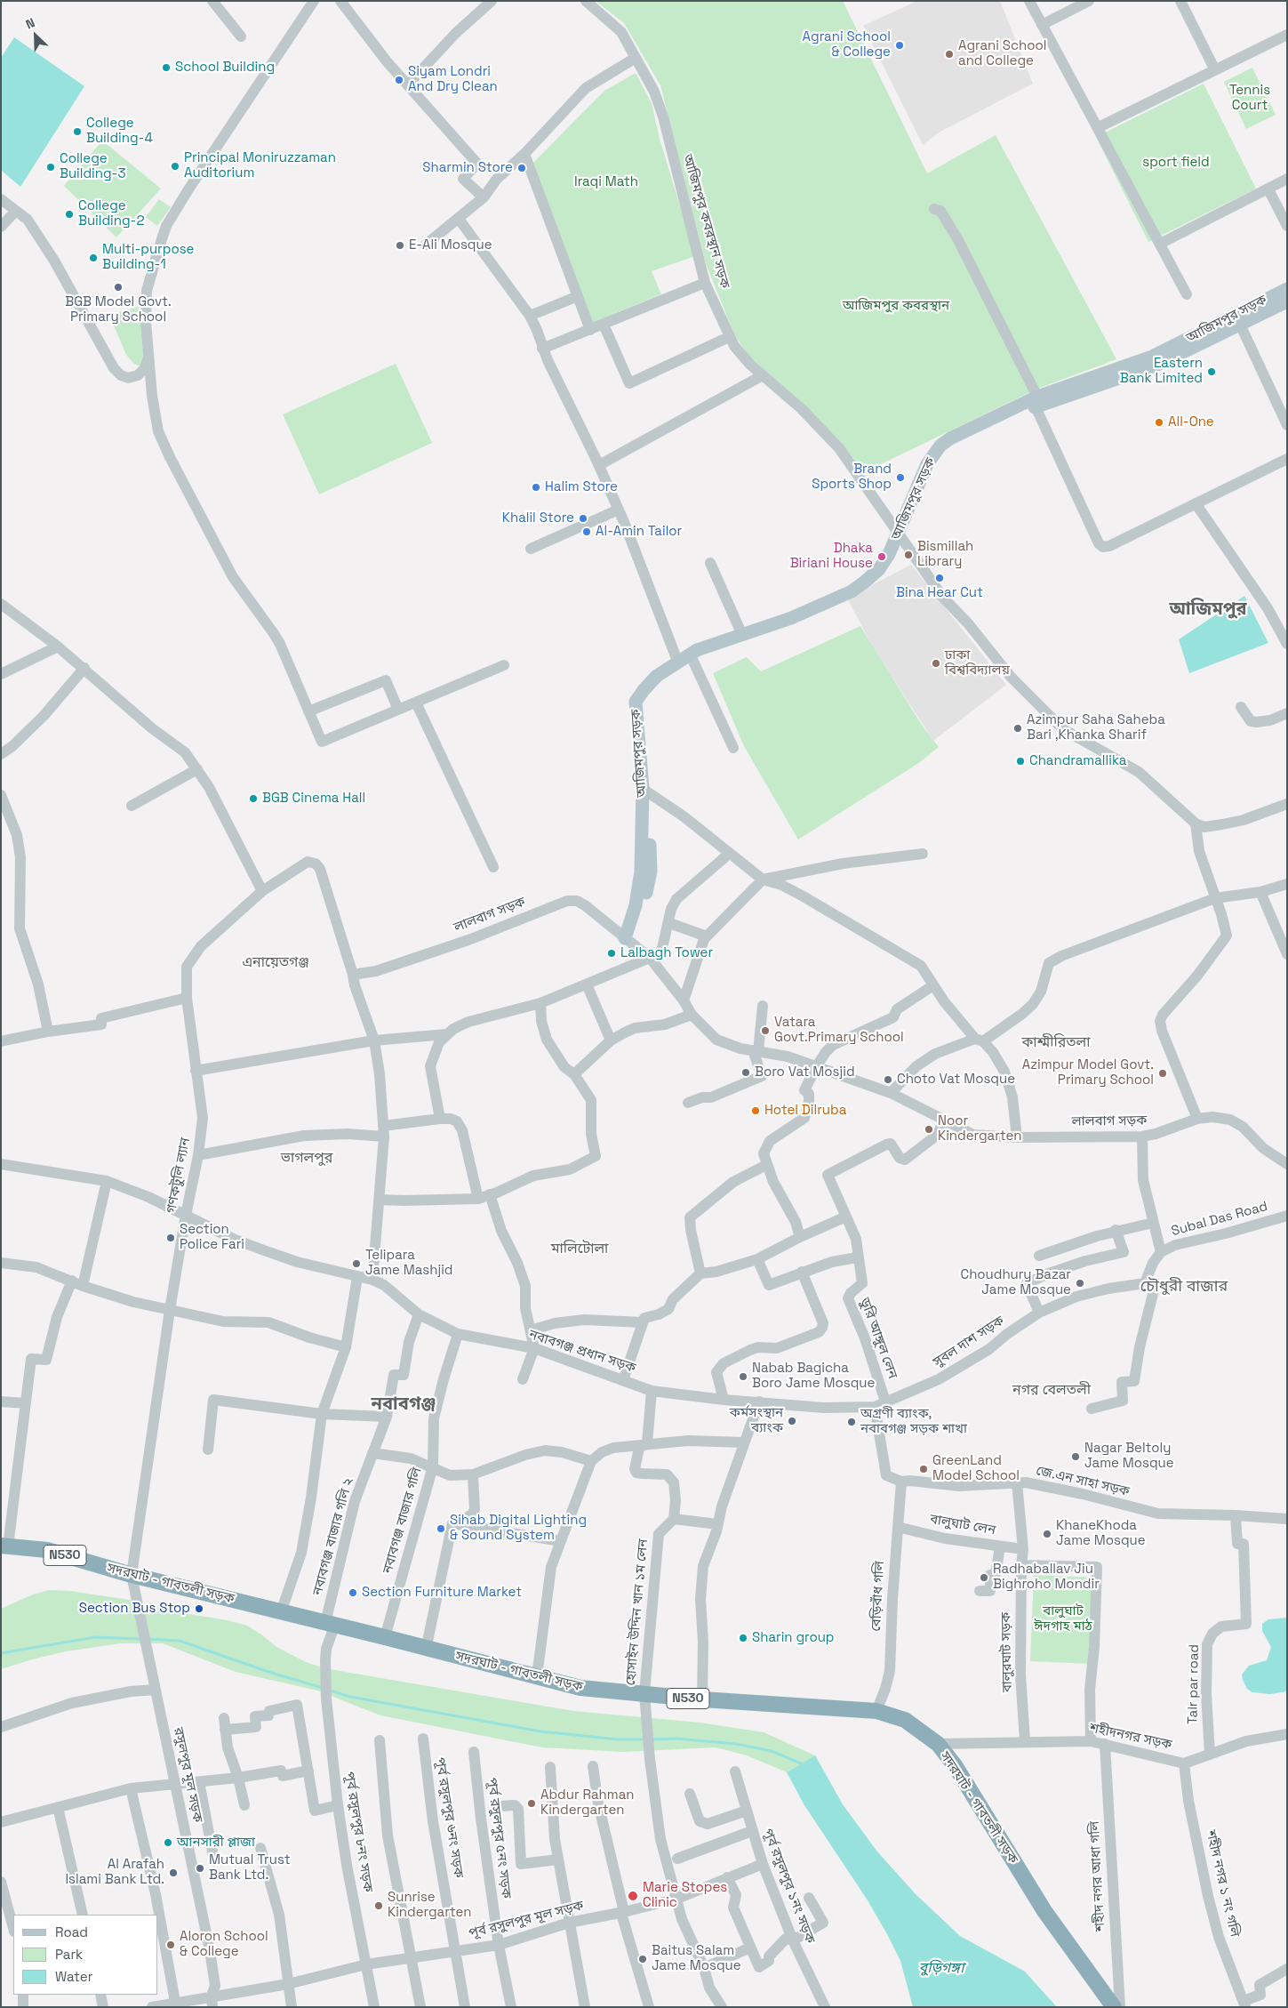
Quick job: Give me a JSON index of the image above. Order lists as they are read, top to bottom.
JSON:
{
  "streets": {
    "highway": ["N530", "সদরঘাট - গাবতলী সড়ক"],
    "main road": ["আজিমপুর সড়ক"],
    "street": [
      "আজিমপুর কবরস্থান সড়ক",
      "লালবাগ সড়ক",
      "গণকটুলি ল্যান",
      "Subal Das Road",
      "ডুরি আঙ্গুল লেন",
      "সুবল দাশ সড়ক",
      "নবাবগঞ্জ প্রধান সড়ক",
      "জে.এন সাহা সড়ক",
      "নবাবগঞ্জ বাজার গলি",
      "বালুঘাট লেন",
      "নবাবগঞ্জ বাজার গলি ২",
      "বেড়িবাঁধ গলি",
      "হোসাইন উদ্দিন খান ১ম লেন",
      "বালুরঘাট সড়ক",
      "Talr par road",
      "শহীদনগর সড়ক",
      "রসুলপুর মূল সড়ক",
      "পূর্ব রসুলপুর ৬নং সড়ক",
      "পূর্ব রসুলপুর ৮নং সড়ক",
      "পূর্ব রসুলপুর ৫নং সড়ক",
      "শহীদ নগর আধা গলি",
      "শহীদ নগর ১ নং গলি",
      "পূর্ব রসুলপুর ১নং সড়ক",
      "পূর্ব রসুলপুর মূল সড়ক"
    ]
  },
  "crossings": [
    ["আজিমপুর কবরস্থান সড়ক", "আজিমপুর সড়ক"],
    ["আজিমপুর সড়ক", "লালবাগ সড়ক"],
    ["লালবাগ সড়ক", "গণকটুলি ল্যান"],
    ["লালবাগ সড়ক", "Subal Das Road"],
    ["গণকটুলি ল্যান", "নবাবগঞ্জ প্রধান সড়ক"],
    ["গণকটুলি ল্যান", "সদরঘাট - গাবতলী সড়ক"],
    ["গণকটুলি ল্যান", "রসুলপুর মূল সড়ক"],
    ["ডুরি আঙ্গুল লেন", "সুবল দাশ সড়ক"],
    ["সুবল দাশ সড়ক", "নবাবগঞ্জ প্রধান সড়ক"],
    ["নবাবগঞ্জ প্রধান সড়ক", "নবাবগঞ্জ বাজার গলি"],
    ["নবাবগঞ্জ প্রধান সড়ক", "নবাবগঞ্জ বাজার গলি ২"],
    ["জে.এন সাহা সড়ক", "বেড়িবাঁধ গলি"],
    ["জে.এন সাহা সড়ক", "বালুরঘাট সড়ক"],
    ["জে.এন সাহা সড়ক", "Talr par road"],
    ["নবাবগঞ্জ বাজার গলি", "সদরঘাট - গাবতলী সড়ক"],
    ["বালুঘাট লেন", "বেড়িবাঁধ গলি"],
    ["বালুঘাট লেন", "বালুরঘাট সড়ক"],
    ["নবাবগঞ্জ বাজার গলি ২", "সদরঘাট - গাবতলী সড়ক"],
    ["নবাবগঞ্জ বাজার গলি ২", "পূর্ব রসুলপুর ৮নং সড়ক"],
    ["সদরঘাট - গাবতলী সড়ক", "বেড়িবাঁধ গলি"],
    ["সদরঘাট - গাবতলী সড়ক", "হোসাইন উদ্দিন খান ১ম লেন"],
    ["সদরঘাট - গাবতলী সড়ক", "শহীদনগর সড়ক"],
    ["সদরঘাট - গাবতলী সড়ক", "রসুলপুর মূল সড়ক"],
    ["হোসাইন উদ্দিন খান ১ম লেন", "পূর্ব রসুলপুর মূল সড়ক"],
    ["বালুরঘাট সড়ক", "শহীদনগর সড়ক"],
    ["Talr par road", "শহীদনগর সড়ক"],
    ["শহীদনগর সড়ক", "শহীদ নগর আধা গলি"],
    ["শহীদনগর সড়ক", "শহীদ নগর ১ নং গলি"],
    ["রসুলপুর মূল সড়ক", "পূর্ব রসুলপুর মূল সড়ক"],
    ["পূর্ব রসুলপুর ৬নং সড়ক", "পূর্ব রসুলপুর মূল সড়ক"],
    ["পূর্ব রসুলপুর ৮নং সড়ক", "পূর্ব রসুলপুর মূল সড়ক"],
    ["পূর্ব রসুলপুর ৫নং সড়ক", "পূর্ব রসুলপুর মূল সড়ক"],
    ["পূর্ব রসুলপুর ১নং সড়ক", "পূর্ব রসুলপুর মূল সড়ক"]
  ],
  "districts": [
    "আজিমপুর",
    "এনায়েতগঞ্জ",
    "কাশ্মীরিতলা",
    "ভাগলপুর",
    "মালিটোলা",
    "চৌধুরী বাজার",
    "নগর বেলতলী",
    "নবাবগঞ্জ"
  ],
  "water": ["বুড়িগঙ্গা"],
  "parks": [
    "Tennis Court",
    "sport field",
    "Iraqi Math",
    "আজিমপুর কবরস্থান",
    "বালুঘাট ঈদগাহ মাঠ"
  ],
  "places": [
    "Agrani School & College",
    "Agrani School and College",
    "School Building",
    "Siyam Londri And Dry Clean",
    "College Building-4",
    "Principal Moniruzzaman Auditorium",
    "College Building-3",
    "Sharmin Store",
    "College Building-2",
    "E-Ali Mosque",
    "Multi-purpose Building-1",
    "BGB Model Govt. Primary School",
    "Eastern Bank Limited",
    "All-One",
    "Brand Sports Shop",
    "Halim Store",
    "Khalil Store",
    "Al-Amin Tailor",
    "Bismillah Library",
    "Dhaka Biriani House",
    "Bina Hear Cut",
    "ঢাকা বিশ্ববিদ্যালয়",
    "Azimpur Saha Saheba Bari ,Khanka Sharif",
    "Chandramallika",
    "BGB Cinema Hall",
    "Lalbagh Tower",
    "Vatara Govt.Primary School",
    "Boro Vat Mosjid",
    "Azimpur Model Govt. Primary School",
    "Choto Vat Mosque",
    "Hotel Dilruba",
    "Noor Kindergarten",
    "Section Police Fari",
    "Telipara Jame Mashjid",
    "Choudhury Bazar Jame Mosque",
    "Nabab Bagicha Boro Jame Mosque",
    "কর্মসংস্থান ব্যাংক",
    "অগ্রণী ব্যাংক, নবাবগঞ্জ সড়ক শাখা",
    "Nagar Beltoly Jame Mosque",
    "GreenLand Model School",
    "Sihab Digital Lighting & Sound System",
    "KhaneKhoda Jame Mosque",
    "Radhaballav Jiu Bighroho Mondir",
    "Section Furniture Market",
    "Section Bus Stop",
    "Sharin group",
    "Abdur Rahman Kindergarten",
    "আনসারী প্লাজা",
    "Mutual Trust Bank Ltd.",
    "Al Arafah Islami Bank Ltd.",
    "Marie Stopes Clinic",
    "Sunrise Kindergarten",
    "Aloron School & College",
    "Baitus Salam Jame Mosque"
  ],
  "legend": ["Road", "Park", "Water"],
  "north": "top left"
}
